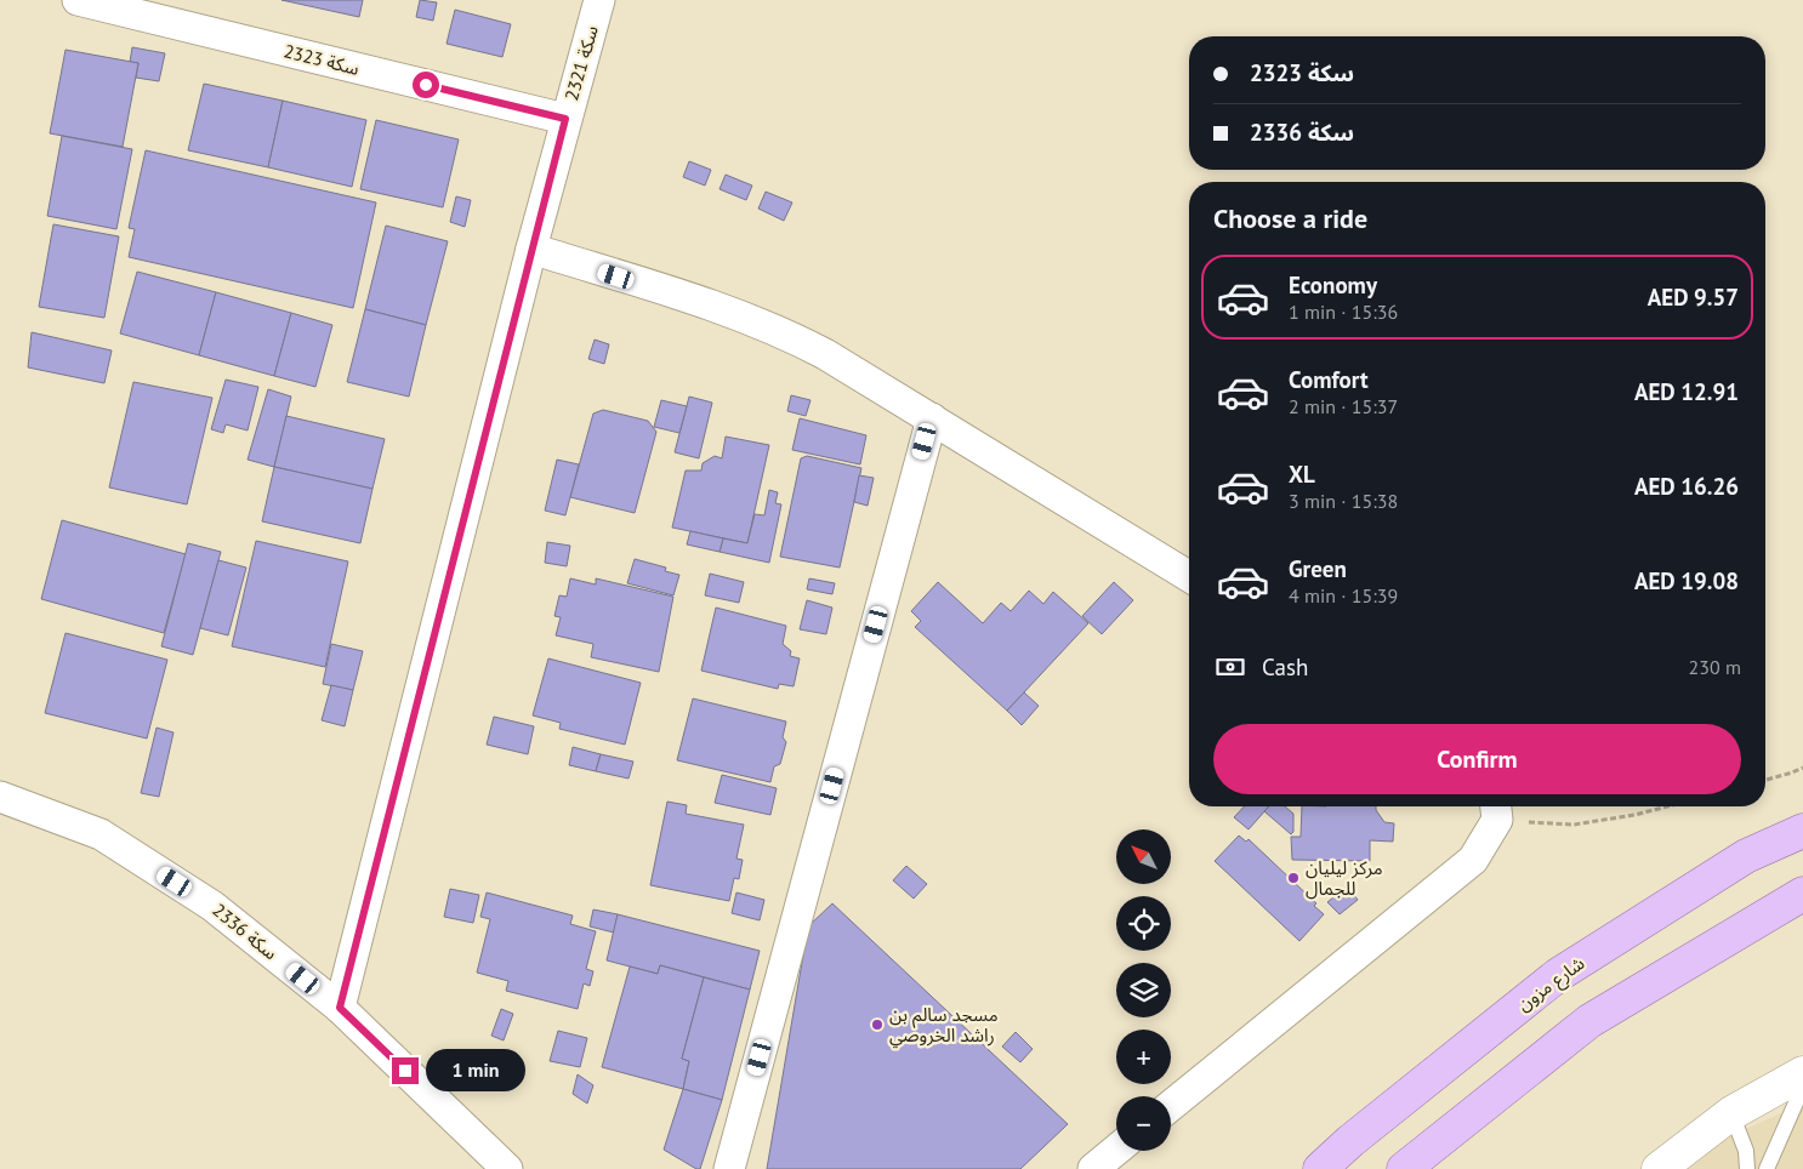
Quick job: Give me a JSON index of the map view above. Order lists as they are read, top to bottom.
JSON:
{
  "streets": {
    "main road": ["شارع مزون"],
    "street": ["سكة 2323", "سكة 2321", "سكة 2336"]
  },
  "crossings": [
    ["سكة 2323", "سكة 2321"],
    ["سكة 2321", "سكة 2336"]
  ],
  "places": ["مركز ليليان للجمال", "مسجد سالم بن راشد الخروصي"],
  "north": "top left",
  "page": {
    "banner": ["سكة 2323", "سكة 2336"],
    "heading": "Choose a ride",
    "list": [
      {
        "name": "Economy",
        "note": "1 min · 15:36",
        "value": "AED 9.57"
      },
      {
        "name": "Comfort",
        "note": "2 min · 15:37",
        "value": "AED 12.91"
      },
      {
        "name": "XL",
        "note": "3 min · 15:38",
        "value": "AED 16.26"
      },
      {
        "name": "Green",
        "note": "4 min · 15:39",
        "value": "AED 19.08"
      }
    ],
    "pay": ["Cash", "230 m"],
    "buttons": "Confirm",
    "map_buttons": ["+", "−"],
    "bubble": "1 min"
  }
}
